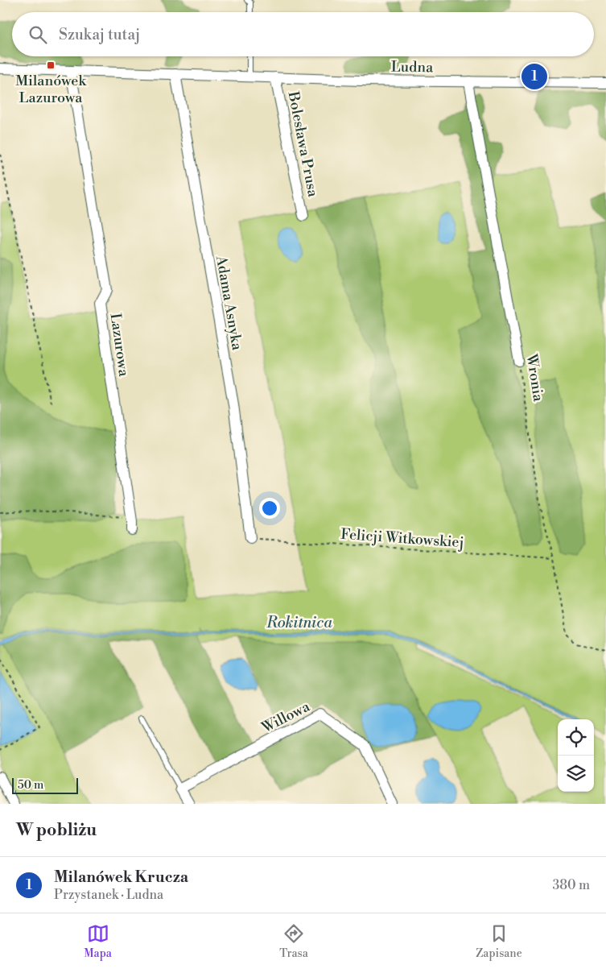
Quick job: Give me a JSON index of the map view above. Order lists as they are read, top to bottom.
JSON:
{
  "streets": {
    "street": [
      "Ludna",
      "Bolesława Prusa",
      "Adama Asnyka",
      "Lazurowa",
      "Wronia",
      "Willowa"
    ],
    "path": ["Felicji Witkowskiej"]
  },
  "crossings": [
    ["Ludna", "Bolesława Prusa"],
    ["Ludna", "Adama Asnyka"],
    ["Ludna", "Lazurowa"],
    ["Ludna", "Wronia"],
    ["Adama Asnyka", "Felicji Witkowskiej"],
    ["Wronia", "Felicji Witkowskiej"]
  ],
  "water": ["Rokitnica"],
  "places": {
    "transit": ["Milanówek Lazurowa"]
  },
  "scale_bar": "50 m",
  "page": {
    "search": "Szukaj tutaj",
    "pins": "1",
    "scale": "50 m",
    "heading": "W pobliżu",
    "list": [
      {
        "mark": "1",
        "name": "Milanówek Krucza",
        "note": "Przystanek · Ludna",
        "value": "380 m"
      }
    ],
    "nav": ["Mapa", "Trasa", "Zapisane"]
  }
}
